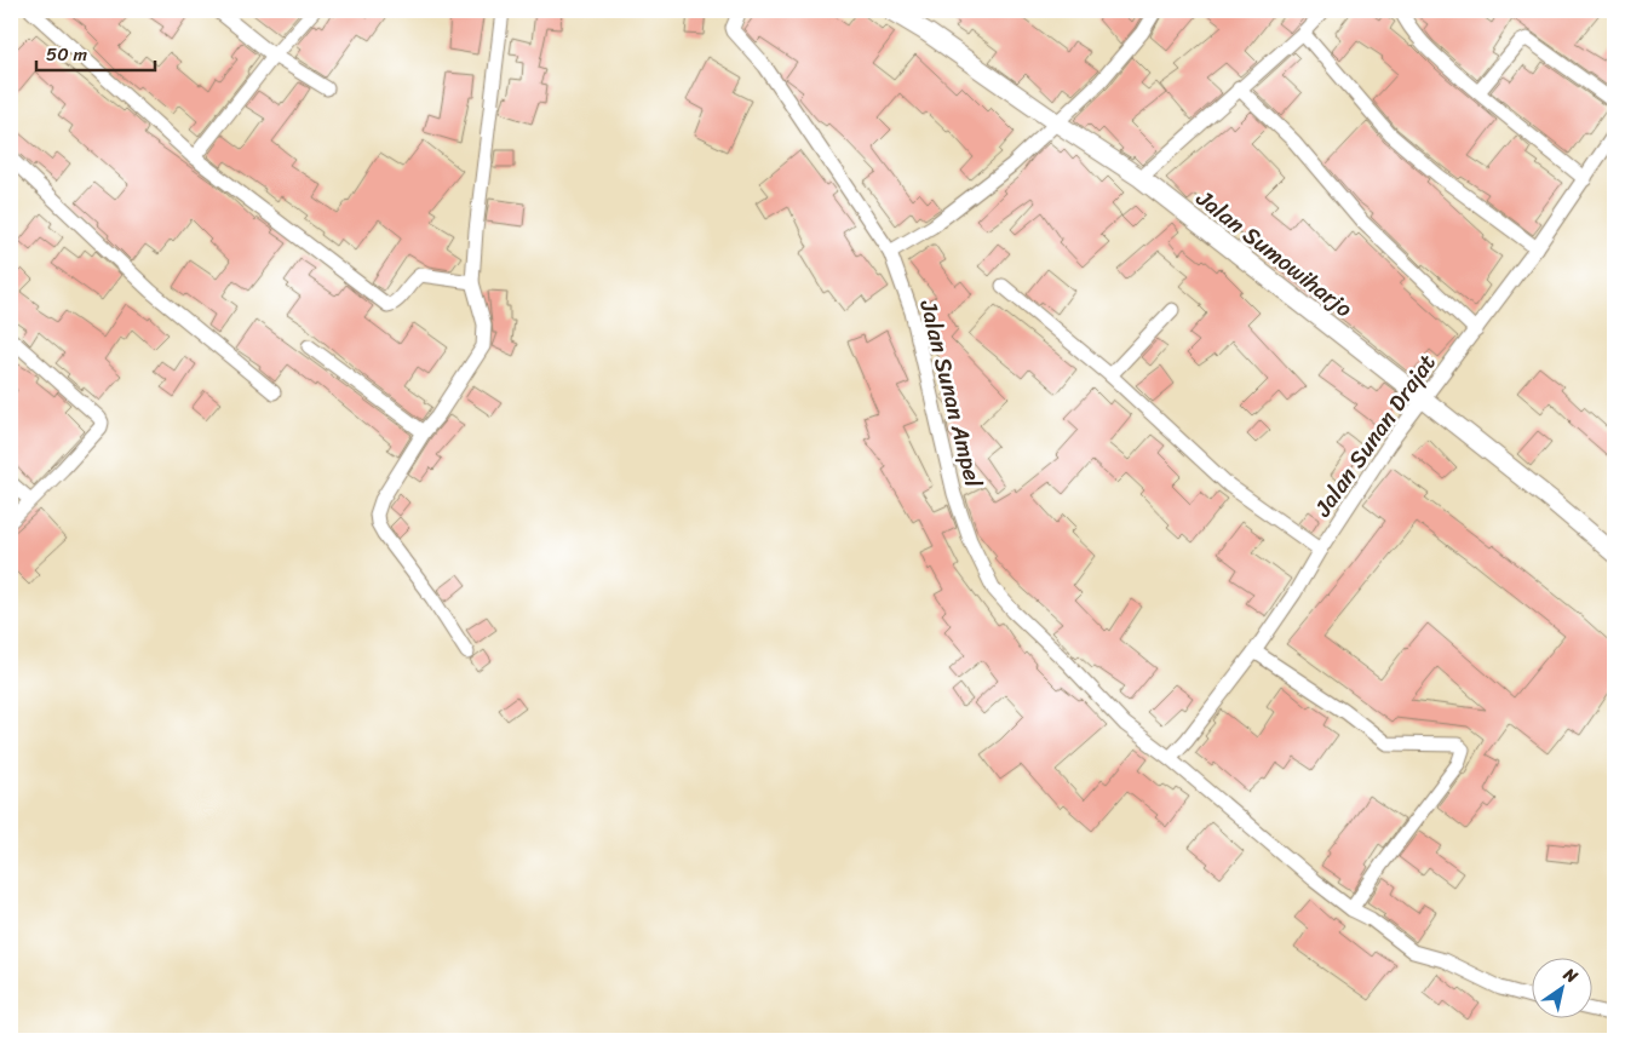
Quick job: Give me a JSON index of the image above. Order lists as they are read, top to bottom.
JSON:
{
  "streets": {
    "street": ["Jalan Sumowiharjo", "Jalan Sunan Ampel", "Jalan Sunan Drajat"]
  },
  "crossings": [
    ["Jalan Sumowiharjo", "Jalan Sunan Drajat"],
    ["Jalan Sunan Ampel", "Jalan Sunan Drajat"]
  ],
  "scale_bar": "50 m",
  "north": "top right"
}
